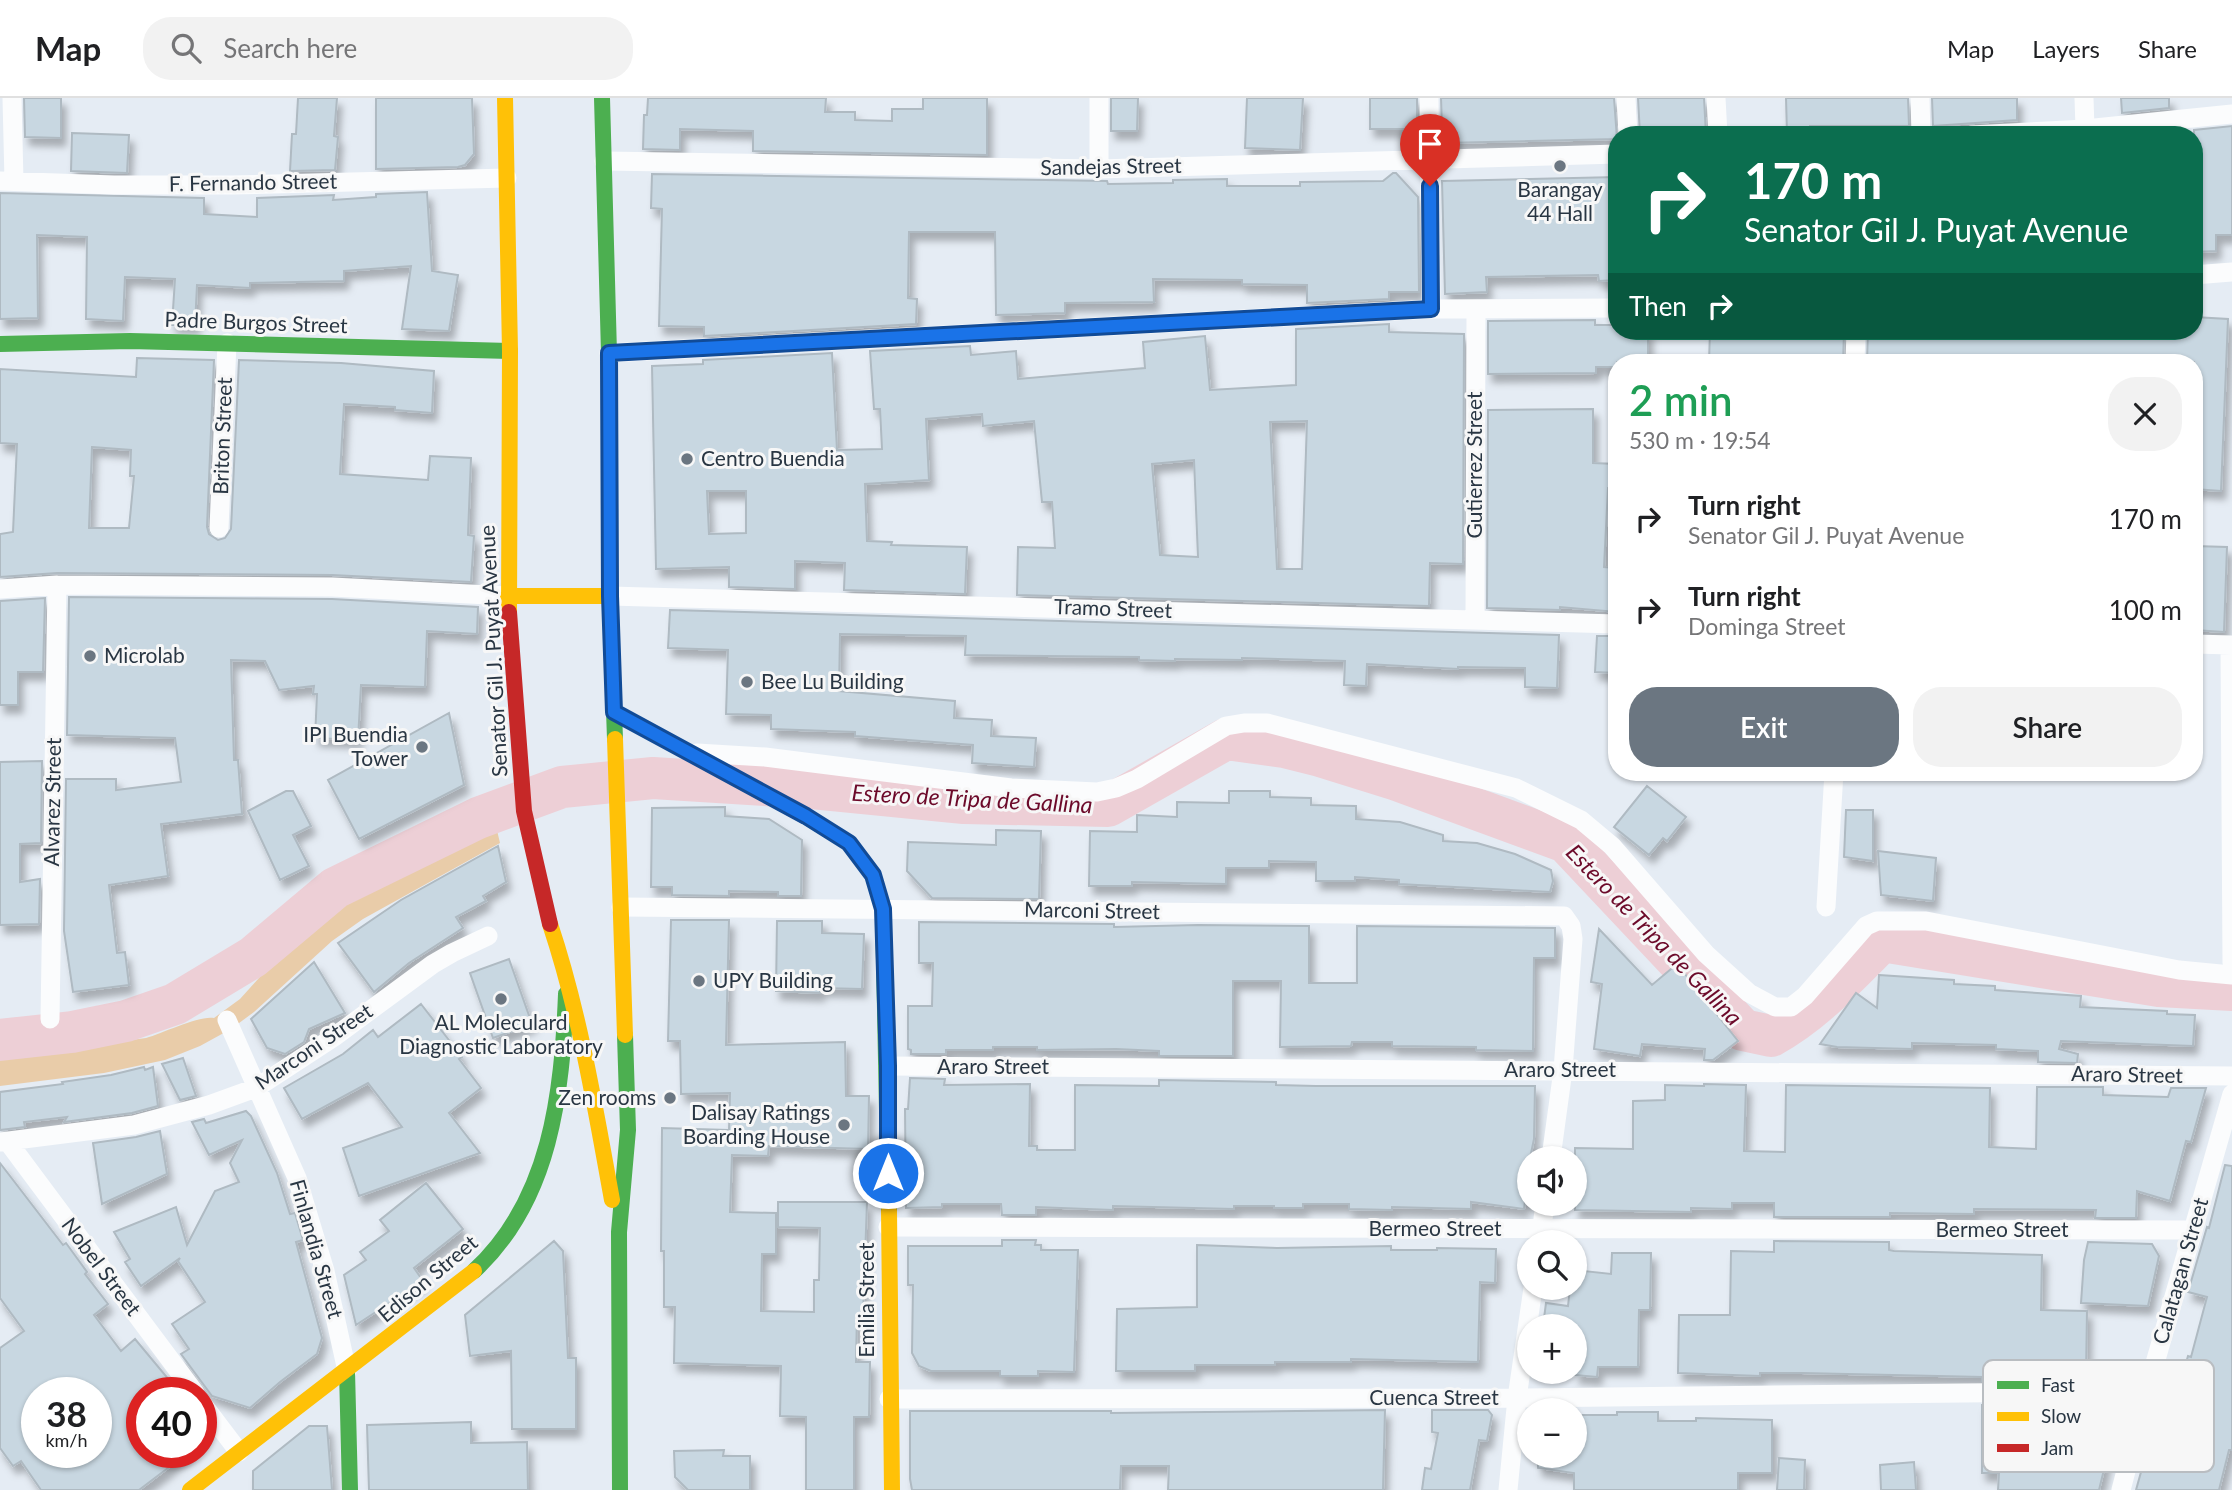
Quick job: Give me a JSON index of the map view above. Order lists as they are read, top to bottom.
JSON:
{
  "streets": {
    "main road": [
      "Padre Burgos Street",
      "Senator Gil J. Puyat Avenue",
      "Finlandia Street",
      "Edison Street",
      "Emilia Street"
    ],
    "street": [
      "Sandejas Street",
      "F. Fernando Street",
      "Briton Street",
      "Gutierrez Street",
      "Tramo Street",
      "Alvarez Street",
      "Marconi Street",
      "Araro Street",
      "Bermeo Street",
      "Nobel Street",
      "Calatagan Street",
      "Cuenca Street"
    ]
  },
  "crossings": [
    ["Sandejas Street", "Senator Gil J. Puyat Avenue"],
    ["F. Fernando Street", "Senator Gil J. Puyat Avenue"],
    ["Padre Burgos Street", "Briton Street"],
    ["Padre Burgos Street", "Senator Gil J. Puyat Avenue"],
    ["Gutierrez Street", "Tramo Street"],
    ["Tramo Street", "Senator Gil J. Puyat Avenue"],
    ["Senator Gil J. Puyat Avenue", "Marconi Street"],
    ["Senator Gil J. Puyat Avenue", "Edison Street"],
    ["Senator Gil J. Puyat Avenue", "Emilia Street"],
    ["Marconi Street", "Araro Street"],
    ["Marconi Street", "Finlandia Street"],
    ["Marconi Street", "Nobel Street"],
    ["Marconi Street", "Emilia Street"],
    ["Araro Street", "Emilia Street"],
    ["Bermeo Street", "Calatagan Street"],
    ["Bermeo Street", "Emilia Street"],
    ["Finlandia Street", "Edison Street"],
    ["Emilia Street", "Cuenca Street"]
  ],
  "water": ["Estero de Tripa de Gallina"],
  "places": [
    "Barangay 44 Hall",
    "Centro Buendia",
    "Microlab",
    "Bee Lu Building",
    "IPI Buendia Tower",
    "UPY Building",
    "AL Moleculard Diagnostic Laboratory",
    "Zen rooms",
    "Dalisay Ratings Boarding House"
  ],
  "legend": ["Fast", "Slow", "Jam"],
  "page": {
    "header": "Map",
    "search": "Search here",
    "nav": ["Map", "Layers", "Share"],
    "turn": ["170 m", "Senator Gil J. Puyat Avenue"],
    "then": "Then",
    "heading": ["2 min", "530 m · 19:54"],
    "list": [
      {
        "name": "Turn right",
        "note": "Senator Gil J. Puyat Avenue",
        "value": "170 m"
      },
      {
        "name": "Turn right",
        "note": "Dominga Street",
        "value": "100 m"
      }
    ],
    "buttons": ["Exit", "Share"],
    "map_buttons": ["+", "−"],
    "speed": "38 km/h",
    "limit": "40"
  }
}
